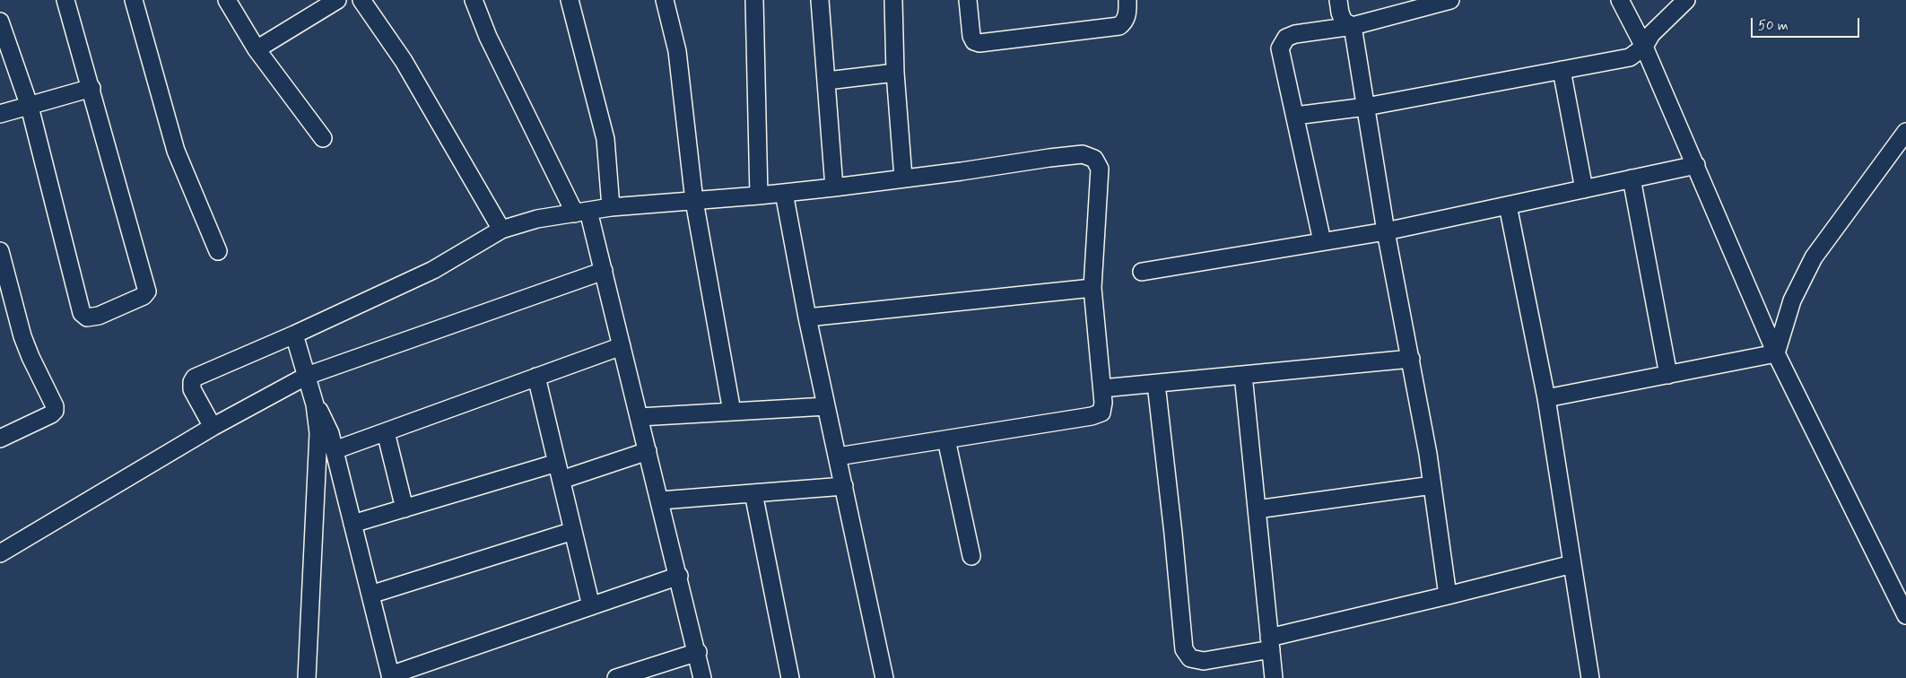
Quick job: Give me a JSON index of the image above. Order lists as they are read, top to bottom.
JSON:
{
  "scale_bar": "50 m"
}
